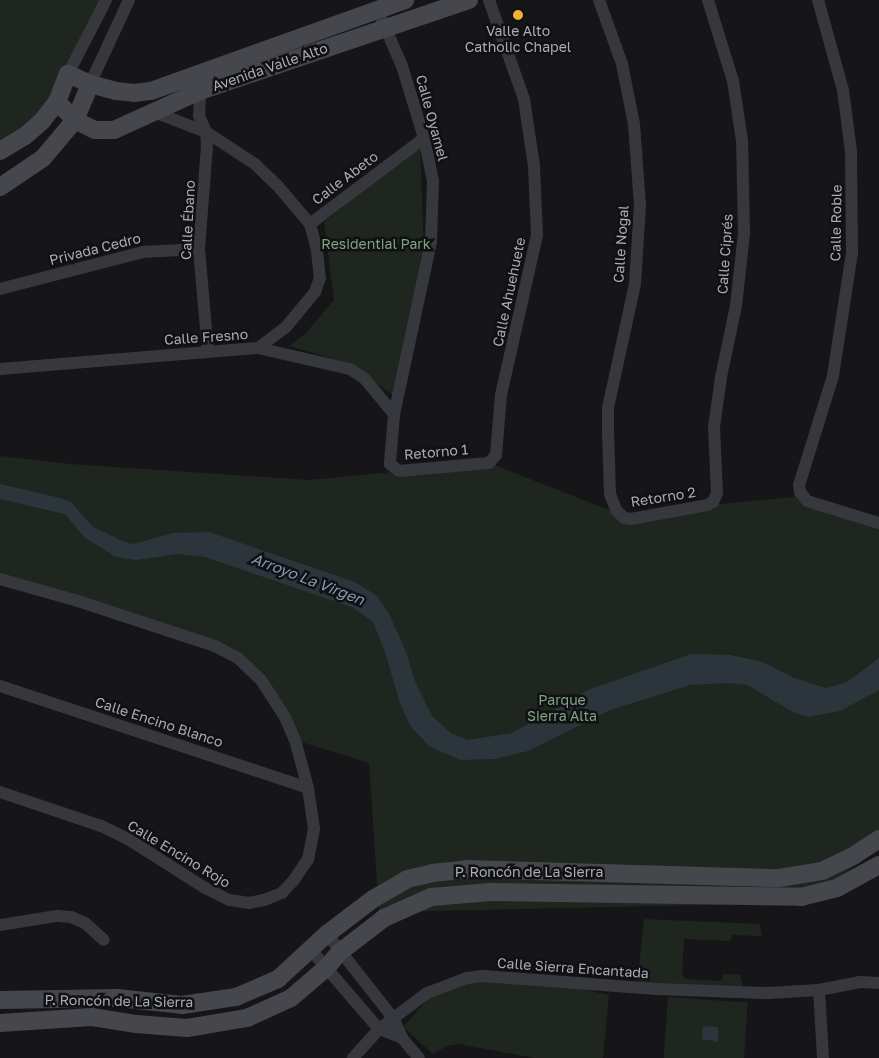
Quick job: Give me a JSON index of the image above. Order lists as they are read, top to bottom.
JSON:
{
  "streets": {
    "street": [
      "Avenida Valle Alto",
      "Calle Oyamel",
      "Calle Abeto",
      "Calle Ébano",
      "Calle Roble",
      "Calle Nogal",
      "Privada Cedro",
      "Calle Ciprés",
      "Calle Ahuehuete",
      "Calle Fresno",
      "Retorno 1",
      "Retorno 2",
      "Calle Encino Blanco",
      "Calle Encino Rojo",
      "P. Roncón de La Sierra",
      "Calle Sierra Encantada"
    ]
  },
  "crossings": [
    ["Avenida Valle Alto", "Calle Oyamel"],
    ["Avenida Valle Alto", "Calle Ébano"],
    ["Calle Oyamel", "Calle Abeto"],
    ["Calle Oyamel", "Calle Fresno"],
    ["Calle Oyamel", "Retorno 1"],
    ["Calle Abeto", "Calle Fresno"],
    ["Calle Ébano", "Privada Cedro"],
    ["Calle Ébano", "Calle Fresno"],
    ["Calle Nogal", "Retorno 2"],
    ["Calle Ciprés", "Retorno 2"],
    ["Calle Ahuehuete", "Retorno 1"],
    ["Calle Fresno", "Retorno 1"],
    ["Calle Encino Blanco", "Calle Encino Rojo"]
  ],
  "water": ["Arroyo La Virgen"],
  "parks": ["Residential Park", "Parque Sierra Alta"],
  "places": ["Valle Alto Catholic Chapel"]
}
